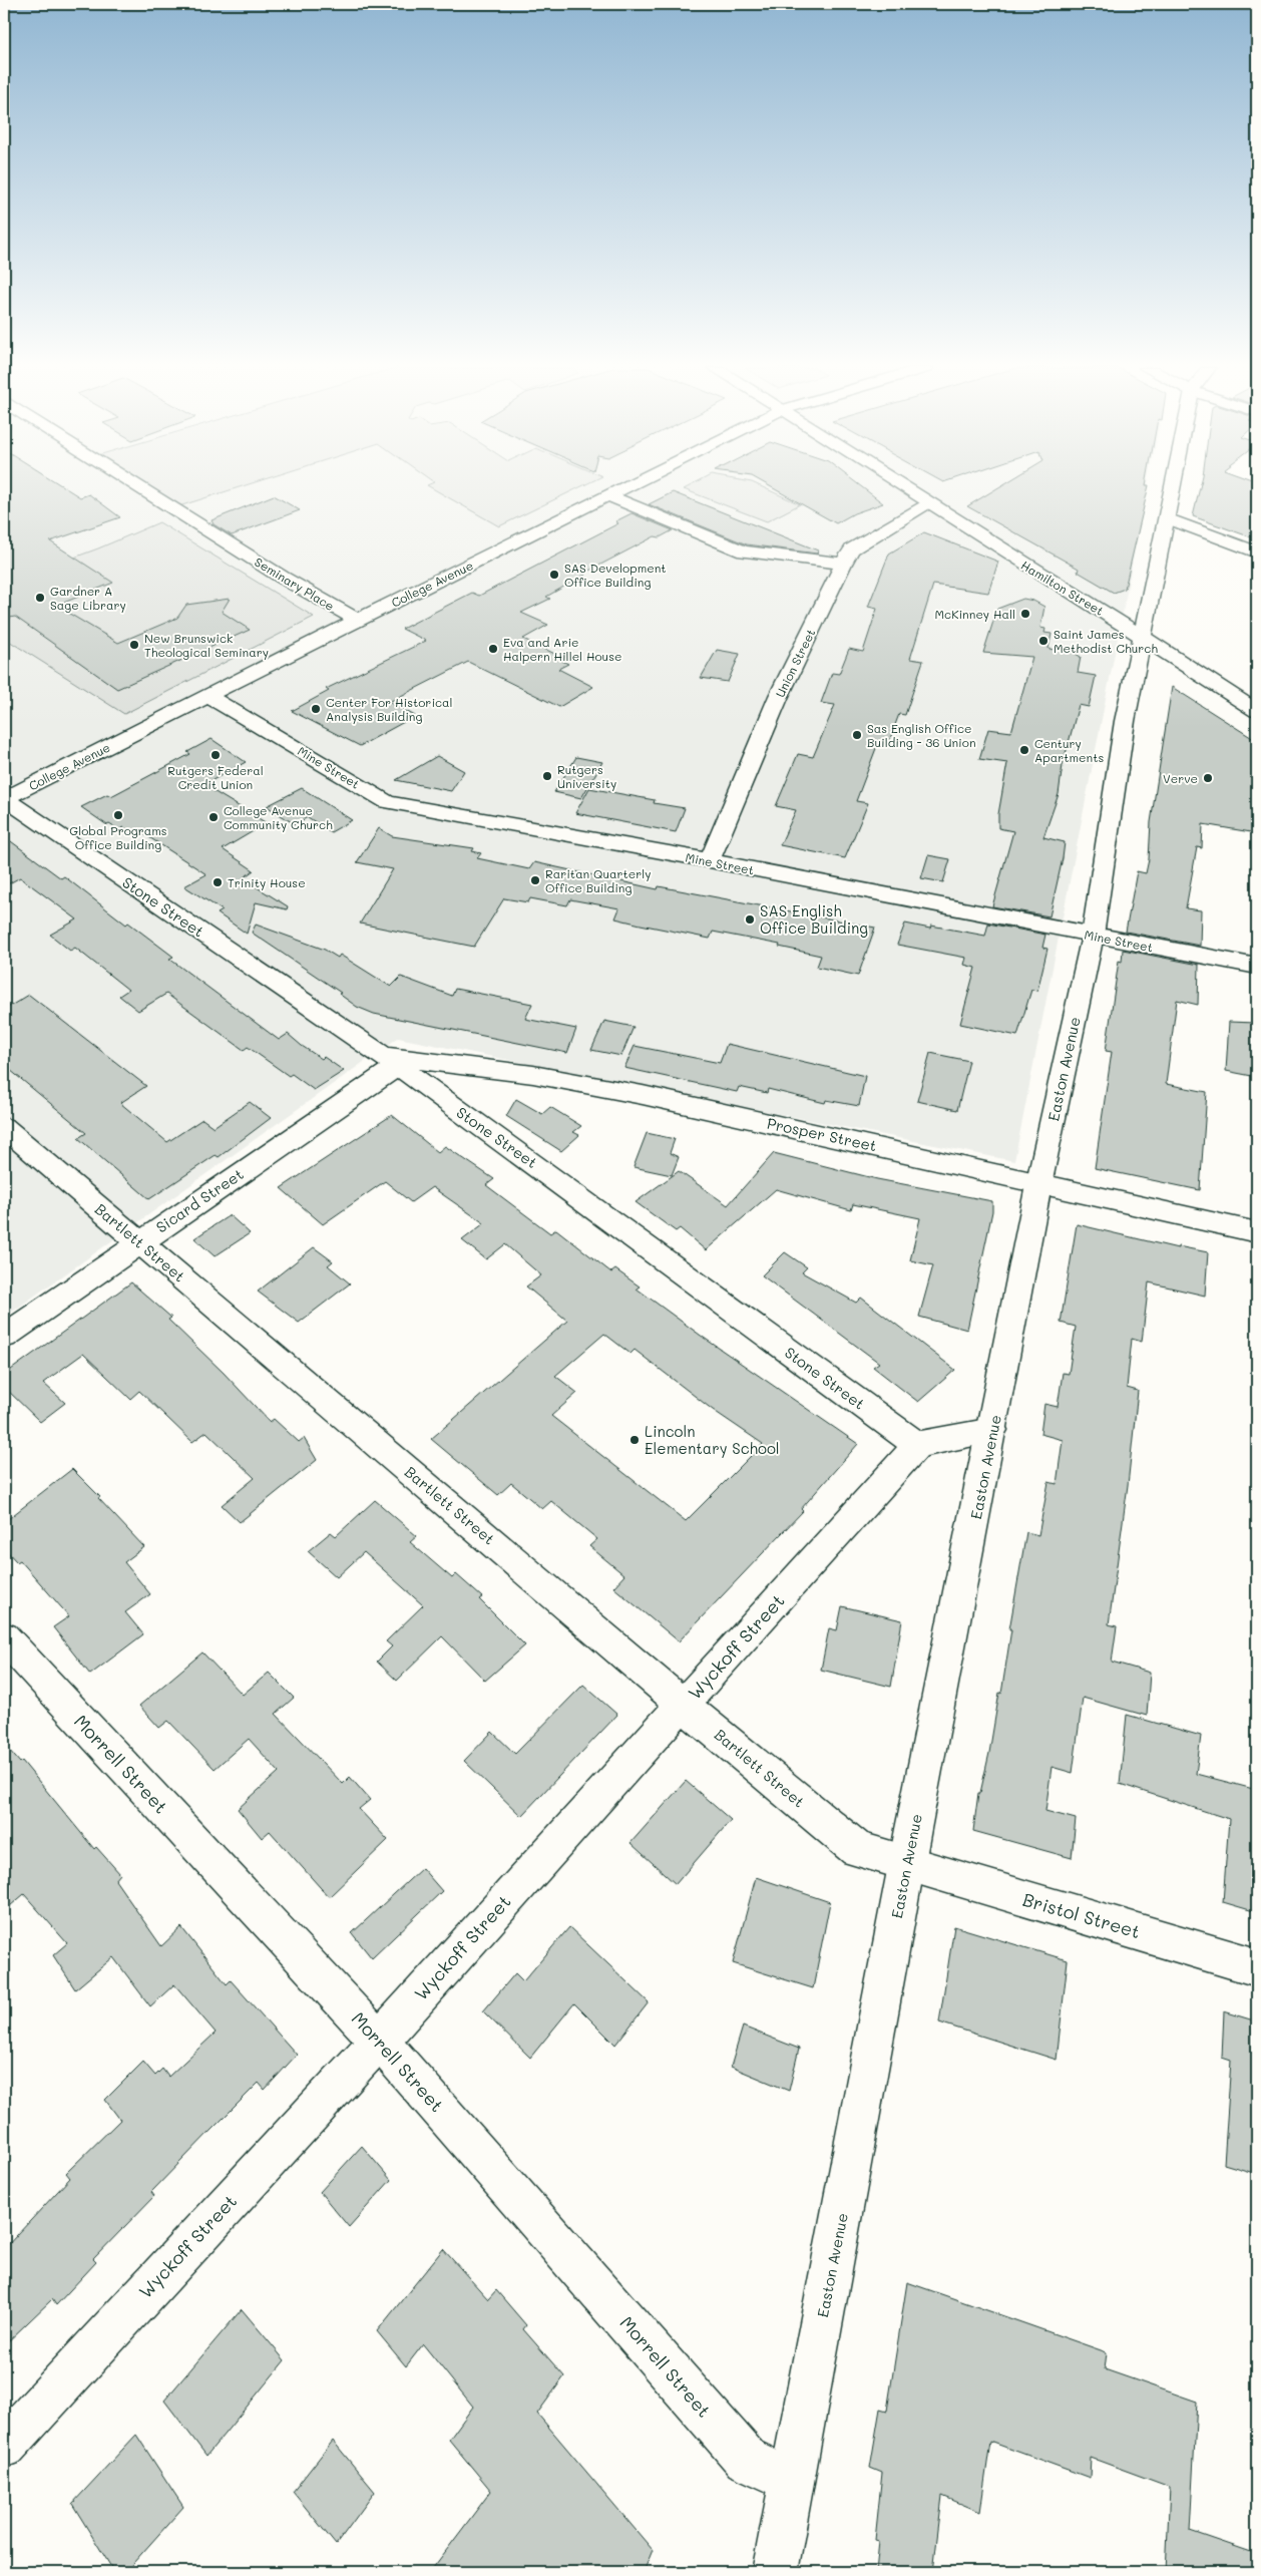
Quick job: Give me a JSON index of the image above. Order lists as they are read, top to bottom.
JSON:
{
  "streets": {
    "street": [
      "Seminary Place",
      "College Avenue",
      "Hamilton Street",
      "Union Street",
      "Mine Street",
      "Stone Street",
      "Easton Avenue",
      "Prosper Street",
      "Sicard Street",
      "Bartlett Street",
      "Wyckoff Street",
      "Morrell Street",
      "Bristol Street"
    ]
  },
  "crossings": [
    ["Seminary Place", "College Avenue"],
    ["College Avenue", "Mine Street"],
    ["College Avenue", "Stone Street"],
    ["Hamilton Street", "Union Street"],
    ["Hamilton Street", "Easton Avenue"],
    ["Union Street", "Mine Street"],
    ["Mine Street", "Easton Avenue"],
    ["Stone Street", "Prosper Street"],
    ["Stone Street", "Sicard Street"],
    ["Stone Street", "Wyckoff Street"],
    ["Easton Avenue", "Prosper Street"],
    ["Easton Avenue", "Bartlett Street"],
    ["Easton Avenue", "Morrell Street"],
    ["Easton Avenue", "Bristol Street"],
    ["Prosper Street", "Sicard Street"],
    ["Sicard Street", "Bartlett Street"],
    ["Bartlett Street", "Wyckoff Street"],
    ["Bartlett Street", "Bristol Street"],
    ["Wyckoff Street", "Morrell Street"]
  ],
  "places": [
    "SAS Development Office Building",
    "Gardner A Sage Library",
    "McKinney Hall",
    "Saint James Methodist Church",
    "New Brunswick Theological Seminary",
    "Eva and Arie Halpern Hillel House",
    "Center For Historical Analysis Building",
    "Sas English Office Building - 36 Union",
    "Century Apartments",
    "Rutgers Federal Credit Union",
    "Rutgers University",
    "Verve",
    "Global Programs Office Building",
    "College Avenue Community Church",
    "Raritan Quarterly Office Building",
    "Trinity House",
    "SAS English Office Building",
    "Lincoln Elementary School"
  ]
}
